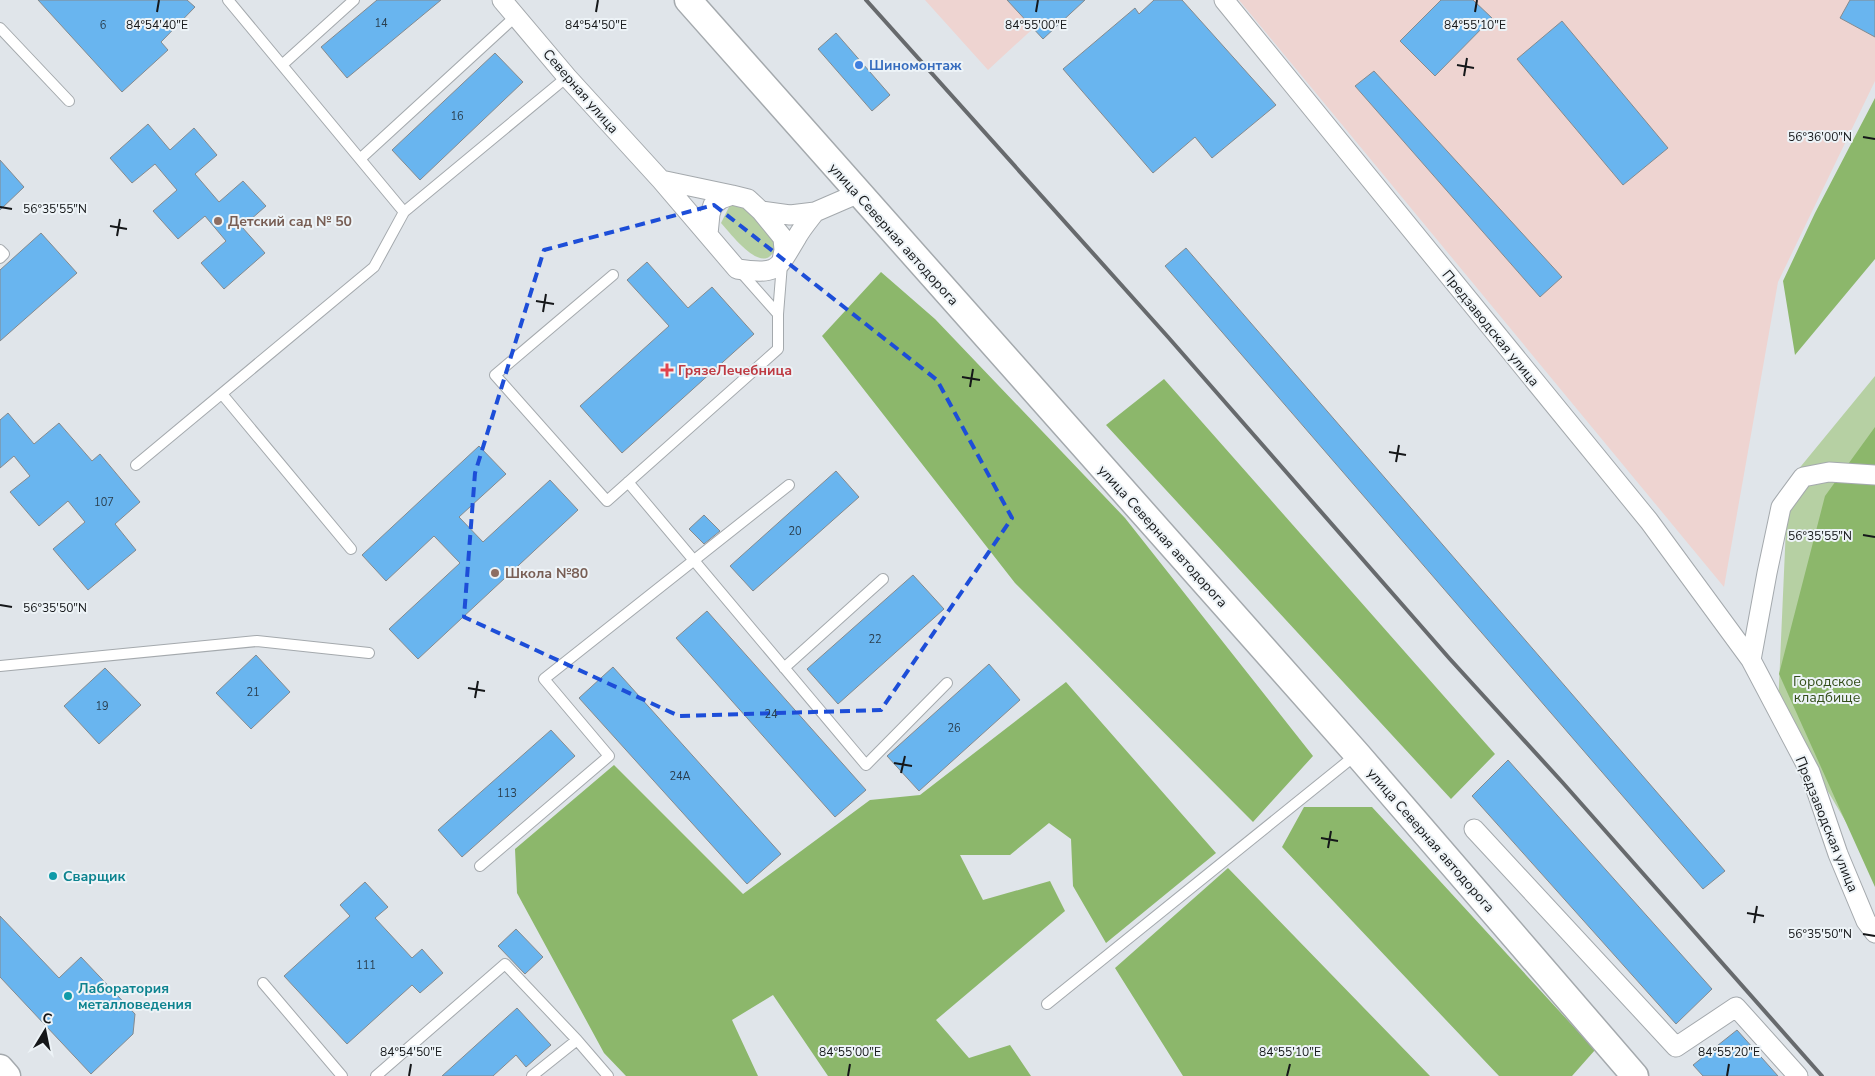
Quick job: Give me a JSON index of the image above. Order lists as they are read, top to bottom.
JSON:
{
  "streets": {
    "main road": ["улица Северная автодорога"],
    "street": ["Северная улица", "Предзаводская улица"]
  },
  "parks": ["Городское кладбище"],
  "places": {
    "other": [
      "Шиномонтаж",
      "Детский сад № 50",
      "Школа №80",
      "Сварщик",
      "Лаборатория металловедения"
    ],
    "health": ["ГрязеЛечебница"]
  },
  "house_numbers": [
    "14",
    "6",
    "16",
    "107",
    "20",
    "22",
    "21",
    "19",
    "24",
    "26",
    "24А",
    "113",
    "111"
  ],
  "north": "top",
  "coordinates": [
    "84°54'40\"E",
    "84°54'50\"E",
    "84°55'00\"E",
    "84°55'10\"E",
    "56°36'00\"N",
    "56°35'55\"N",
    "56°35'50\"N",
    "84°55'20\"E"
  ]
}
